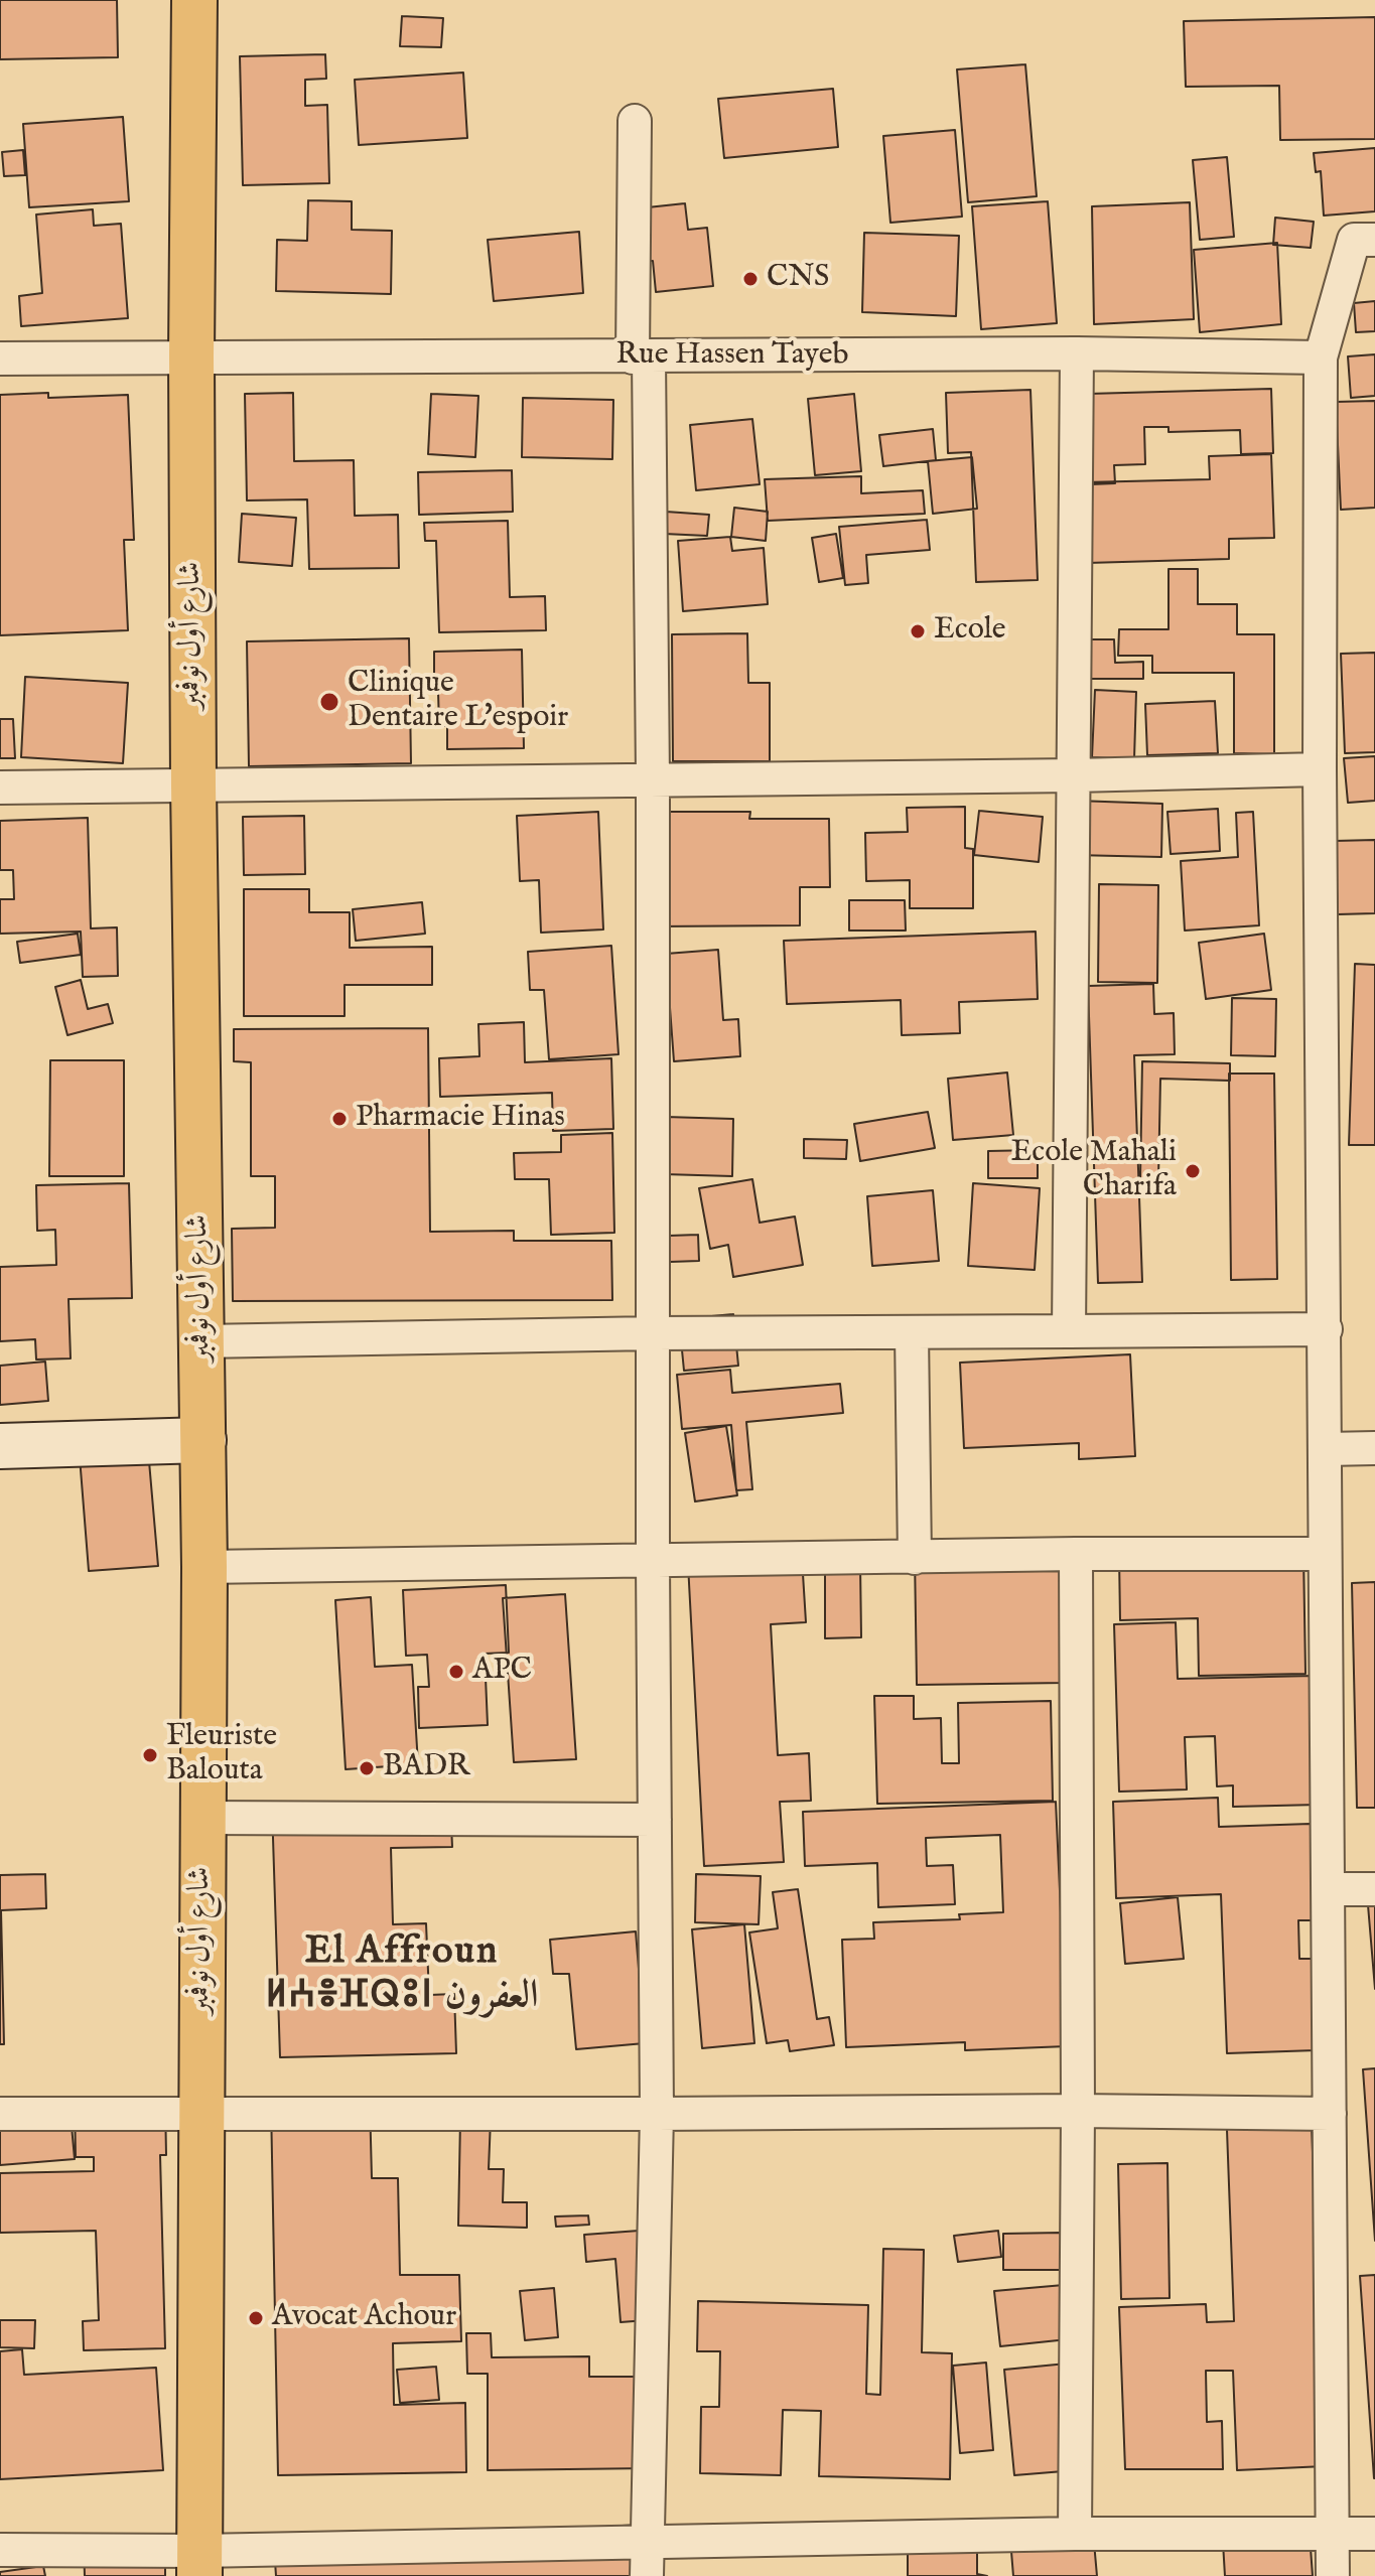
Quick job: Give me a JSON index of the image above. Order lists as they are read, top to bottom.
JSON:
{
  "streets": {
    "main road": ["شارع أول نوفمبر"],
    "street": ["Rue Hassen Tayeb"]
  },
  "crossings": [
    ["Rue Hassen Tayeb", "شارع أول نوفمبر"]
  ],
  "districts": ["El Affroun ⵍⵄⴻⴼⵕⵓⵏ العفرون"],
  "places": [
    "CNS",
    "Ecole",
    "Clinique Dentaire L'espoir",
    "Pharmacie Hinas",
    "Ecole Mahali Charifa",
    "APC",
    "Fleuriste Balouta",
    "BADR",
    "Avocat Achour"
  ]
}
